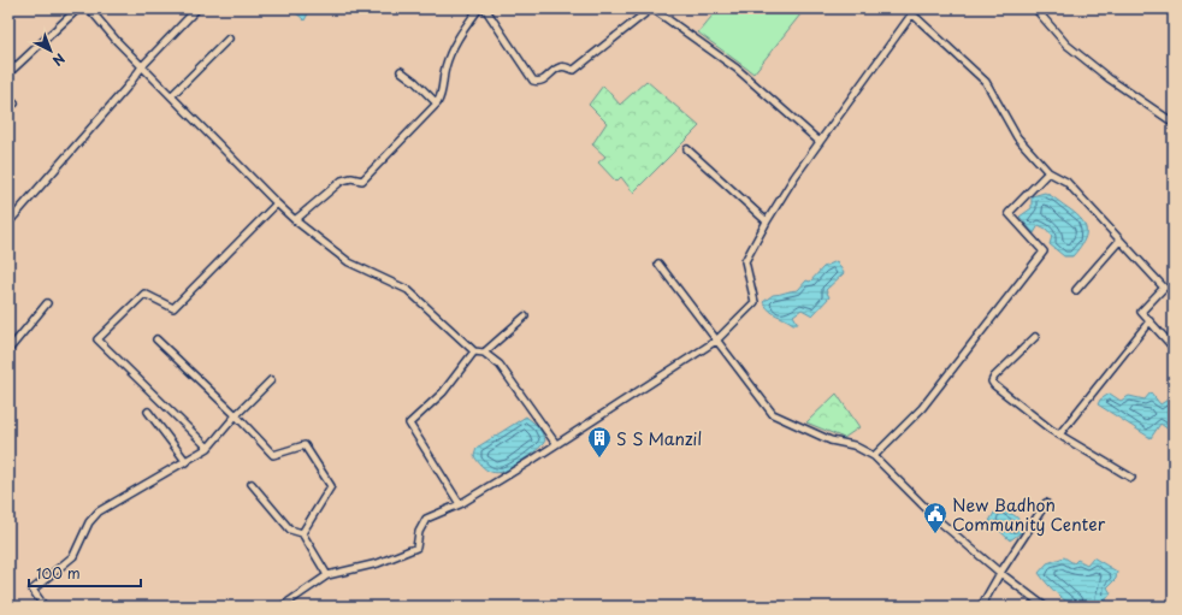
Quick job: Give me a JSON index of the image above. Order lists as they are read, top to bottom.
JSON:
{
  "places": {
    "building": ["S S Manzil"],
    "public building": ["New Badhon Community Center"]
  },
  "scale_bar": "100 m",
  "north": "bottom right"
}
